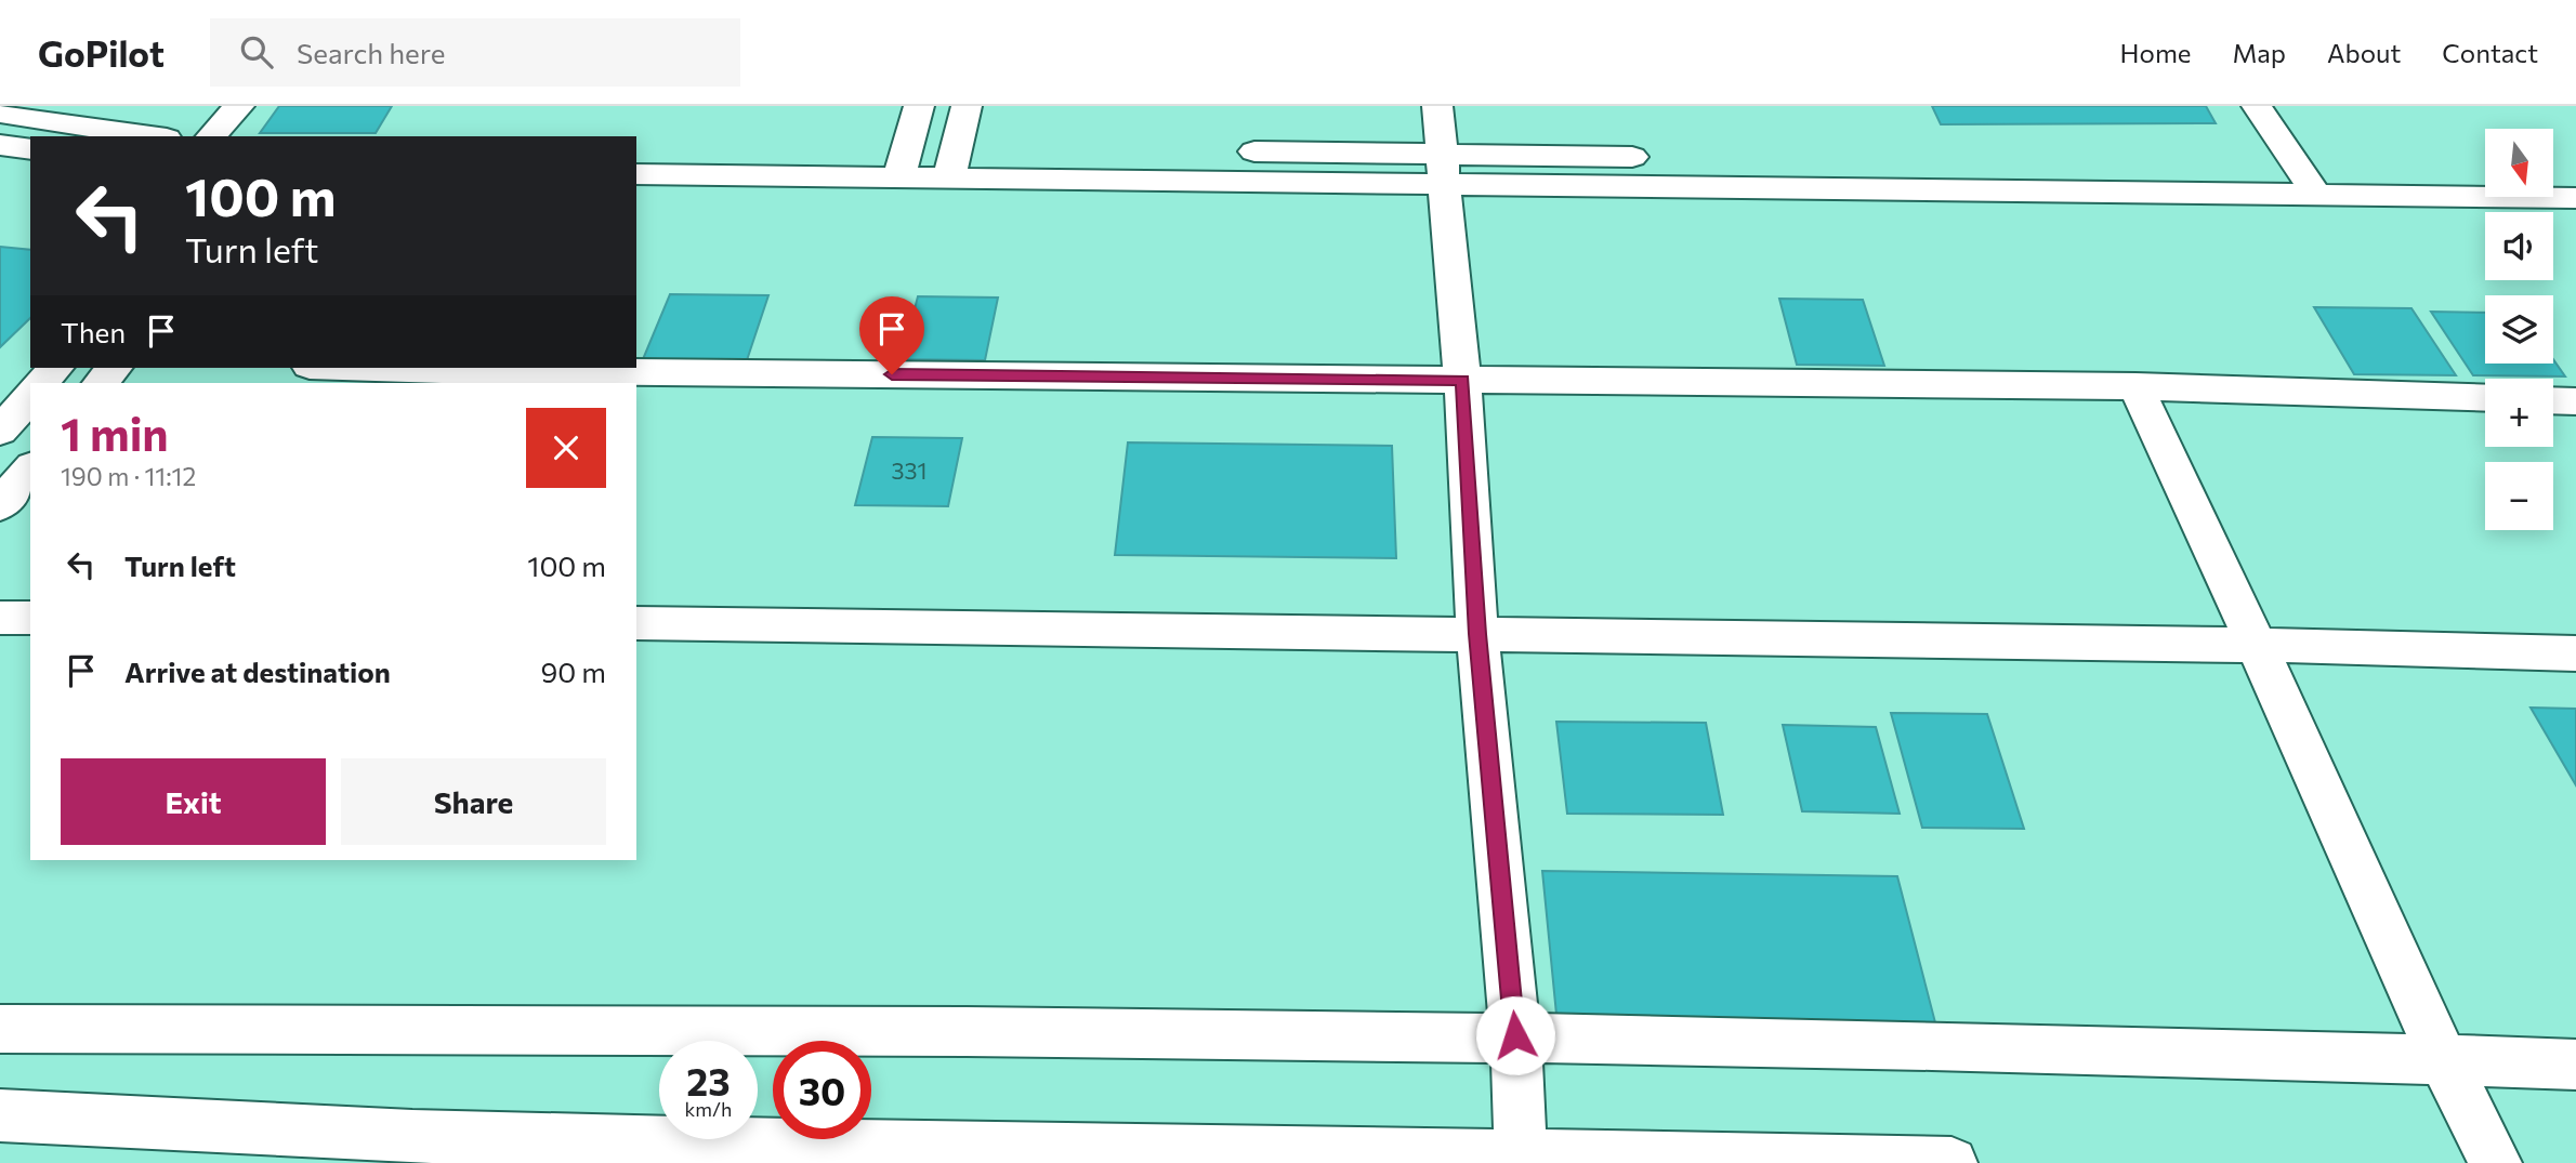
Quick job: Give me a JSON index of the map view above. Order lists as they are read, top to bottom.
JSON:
{
  "house_numbers": ["331"],
  "north": "bottom",
  "page": {
    "header": "GoPilot",
    "search": "Search here",
    "nav": [
      "Home",
      "Map",
      "About",
      "Contact"
    ],
    "map_buttons": ["+", "−"],
    "turn": ["100 m", "Turn left"],
    "then": "Then",
    "heading": ["1 min", "190 m · 11:12"],
    "list": [
      {
        "name": "Turn left",
        "value": "100 m"
      },
      {
        "name": "Arrive at destination",
        "value": "90 m"
      }
    ],
    "buttons": ["Exit", "Share"],
    "speed": "23 km/h",
    "limit": "30"
  }
}
